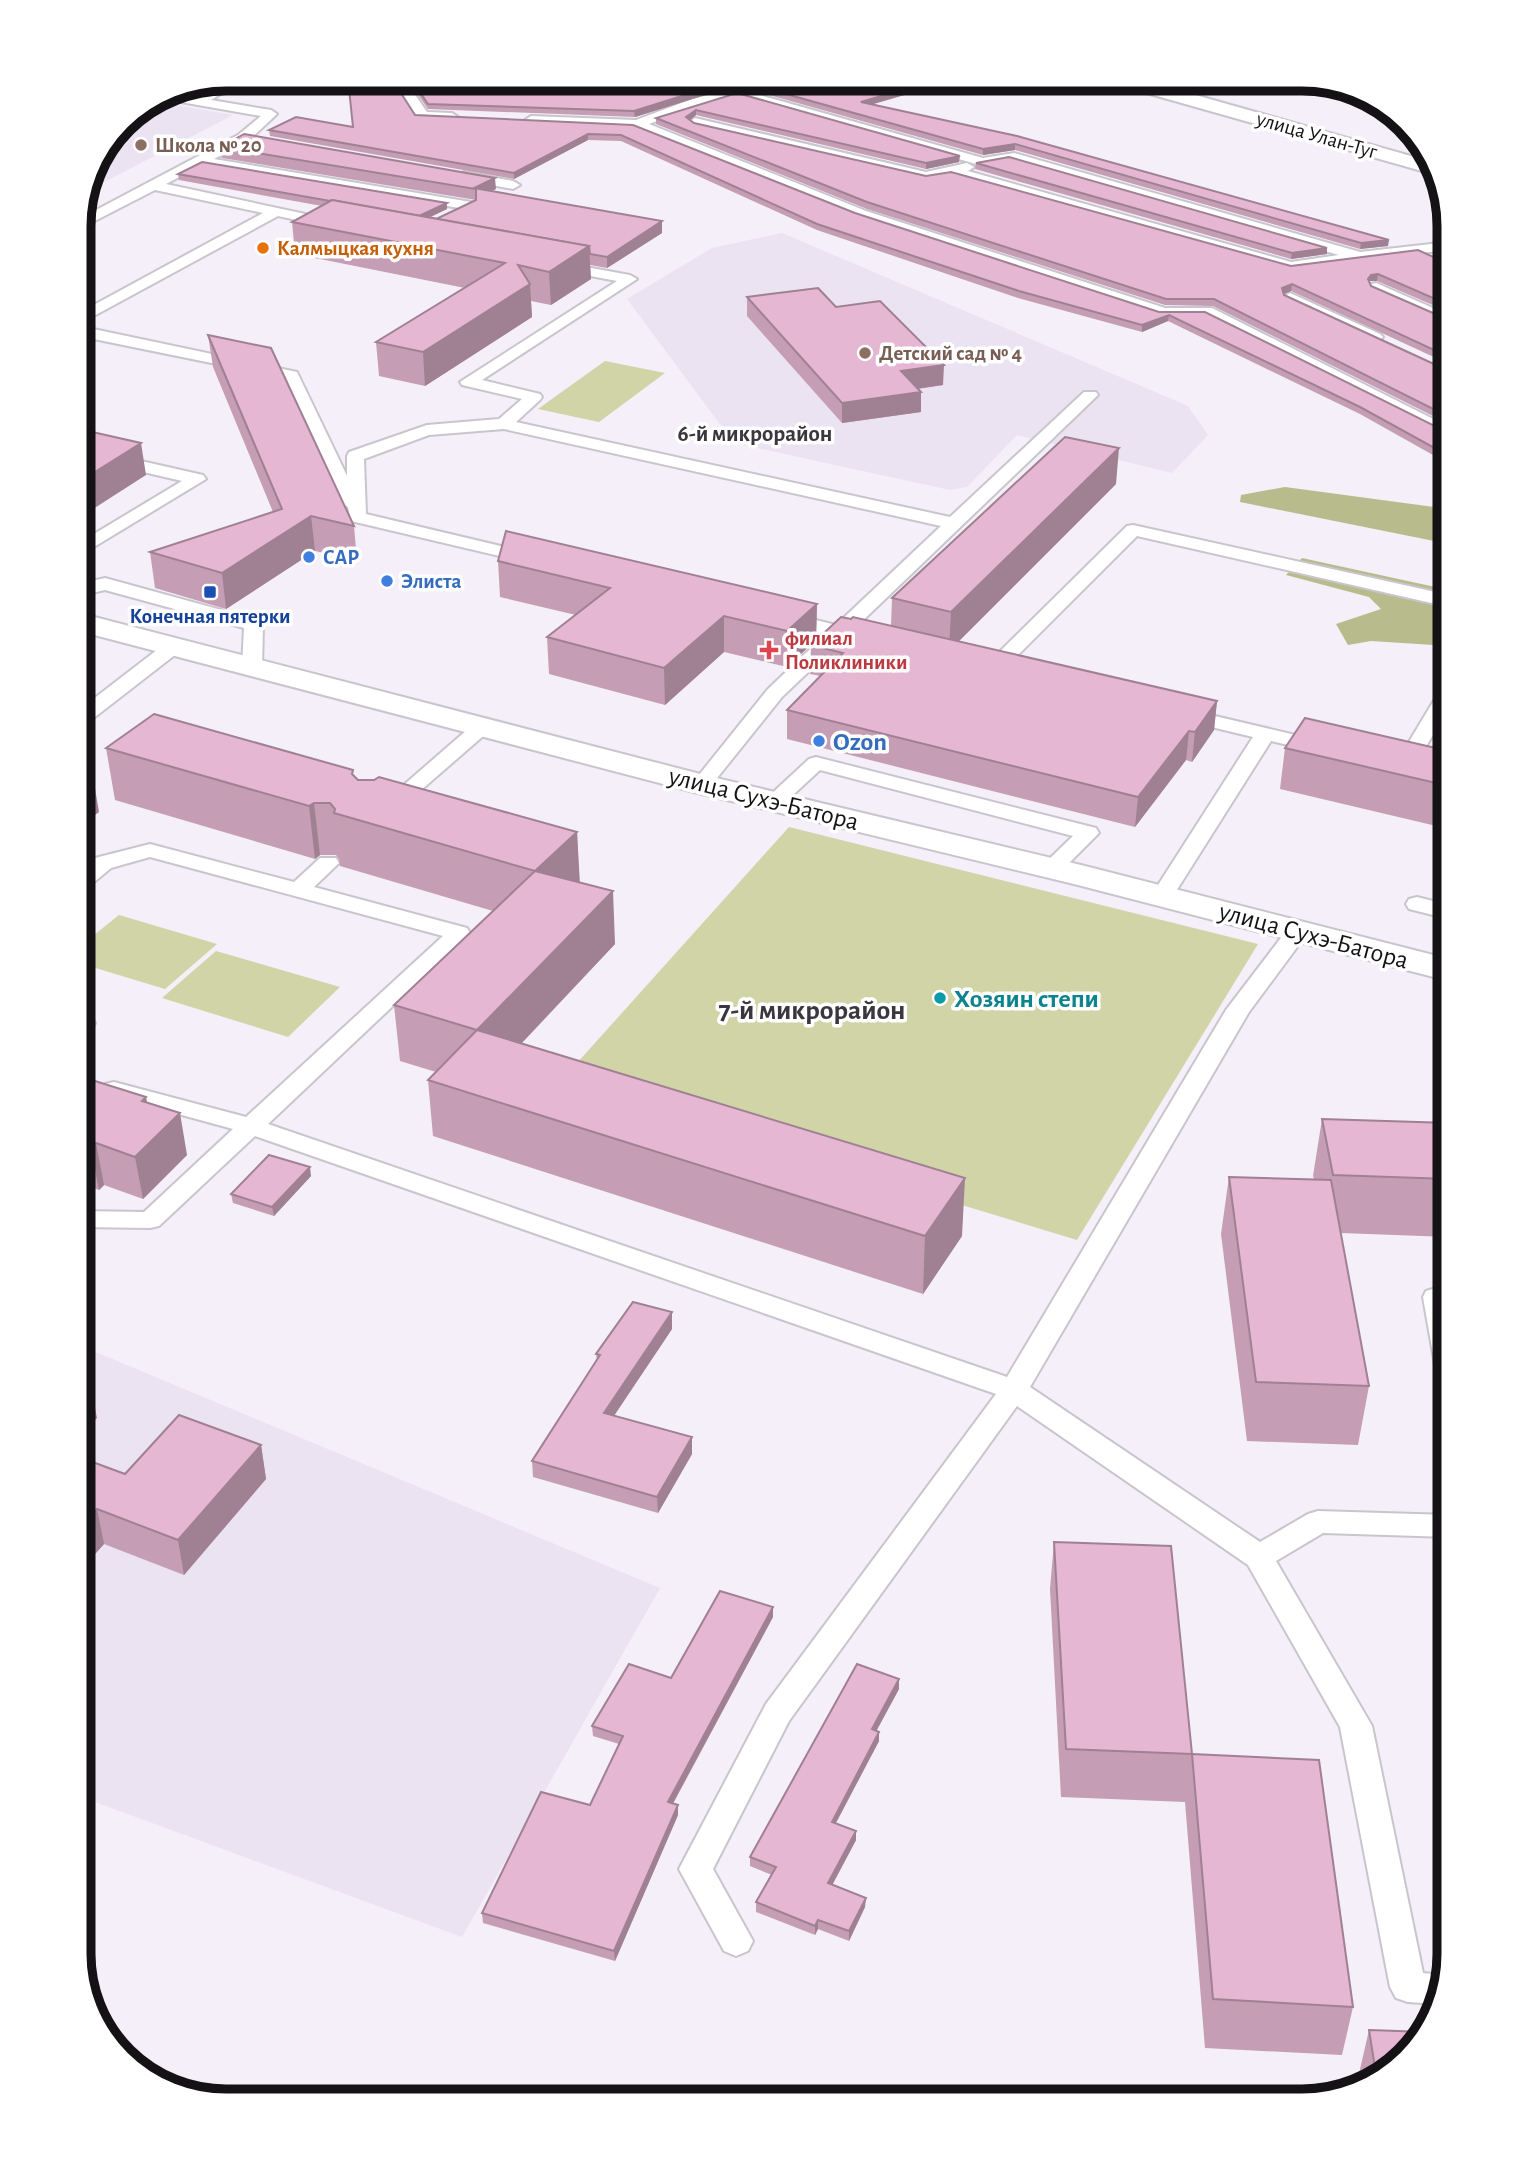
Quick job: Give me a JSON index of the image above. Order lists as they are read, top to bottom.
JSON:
{
  "streets": {
    "main road": ["улица Улан-Туг", "улица Сухэ-Батора"]
  },
  "districts": ["6-й микрорайон", "7-й микрорайон"],
  "places": {
    "other": [
      "Школа № 20",
      "Калмыцкая кухня",
      "Детский сад № 4",
      "САР",
      "Элиста",
      "Ozon",
      "Хозяин степи"
    ],
    "transit": ["Конечная пятерки"],
    "health": ["филиал Поликлиники"]
  }
}
